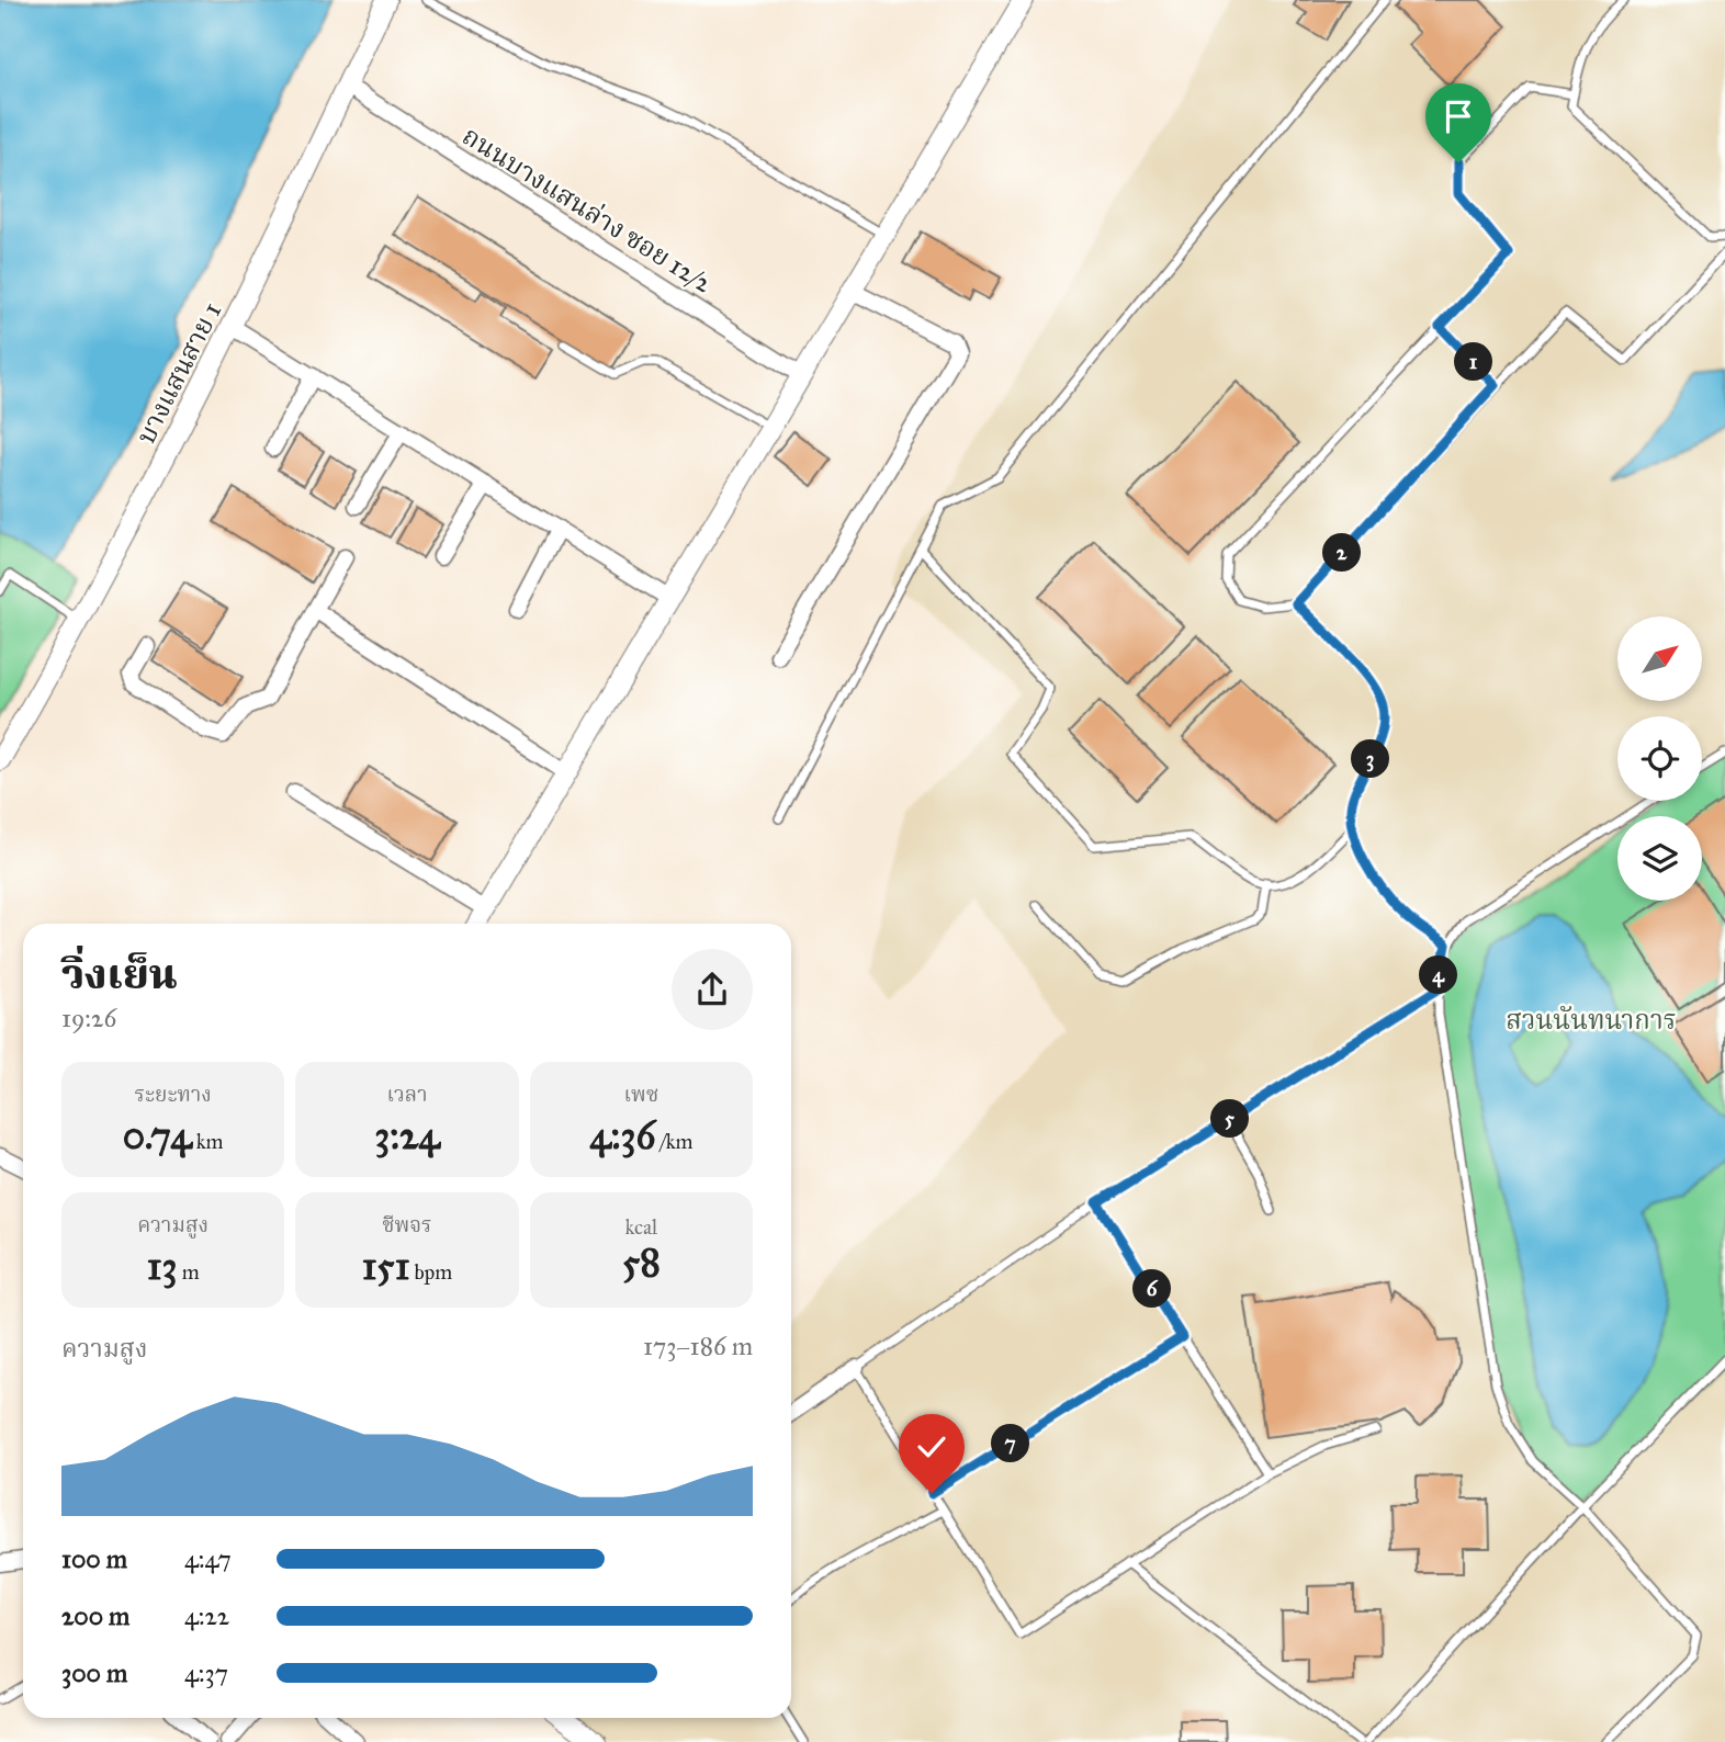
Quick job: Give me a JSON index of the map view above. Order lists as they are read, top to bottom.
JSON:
{
  "streets": {
    "street": ["ถนนบางแสนล่าง ซอย 12/2", "บางแสนสาย 1"]
  },
  "crossings": [
    ["ถนนบางแสนล่าง ซอย 12/2", "บางแสนสาย 1"]
  ],
  "parks": ["สวนนันทนาการ"],
  "north": "top right",
  "page": {
    "pins": [
      "1",
      "2",
      "3",
      "4",
      "5",
      "6",
      "7"
    ],
    "heading": ["วิ่งเย็น", "19:26"],
    "stats": [
      ["ระยะทาง", "0.74 km"],
      ["เวลา", "3:24"],
      ["เพซ", "4:36 /km"],
      ["ความสูง", "13 m"],
      ["ชีพจร", "151 bpm"],
      ["kcal", "58"]
    ],
    "chart": ["ความสูง", "173–186 m"],
    "list": [
      {
        "name": "100 m",
        "note": "4:47"
      },
      {
        "name": "200 m",
        "note": "4:22"
      },
      {
        "name": "300 m",
        "note": "4:37"
      }
    ]
  }
}
